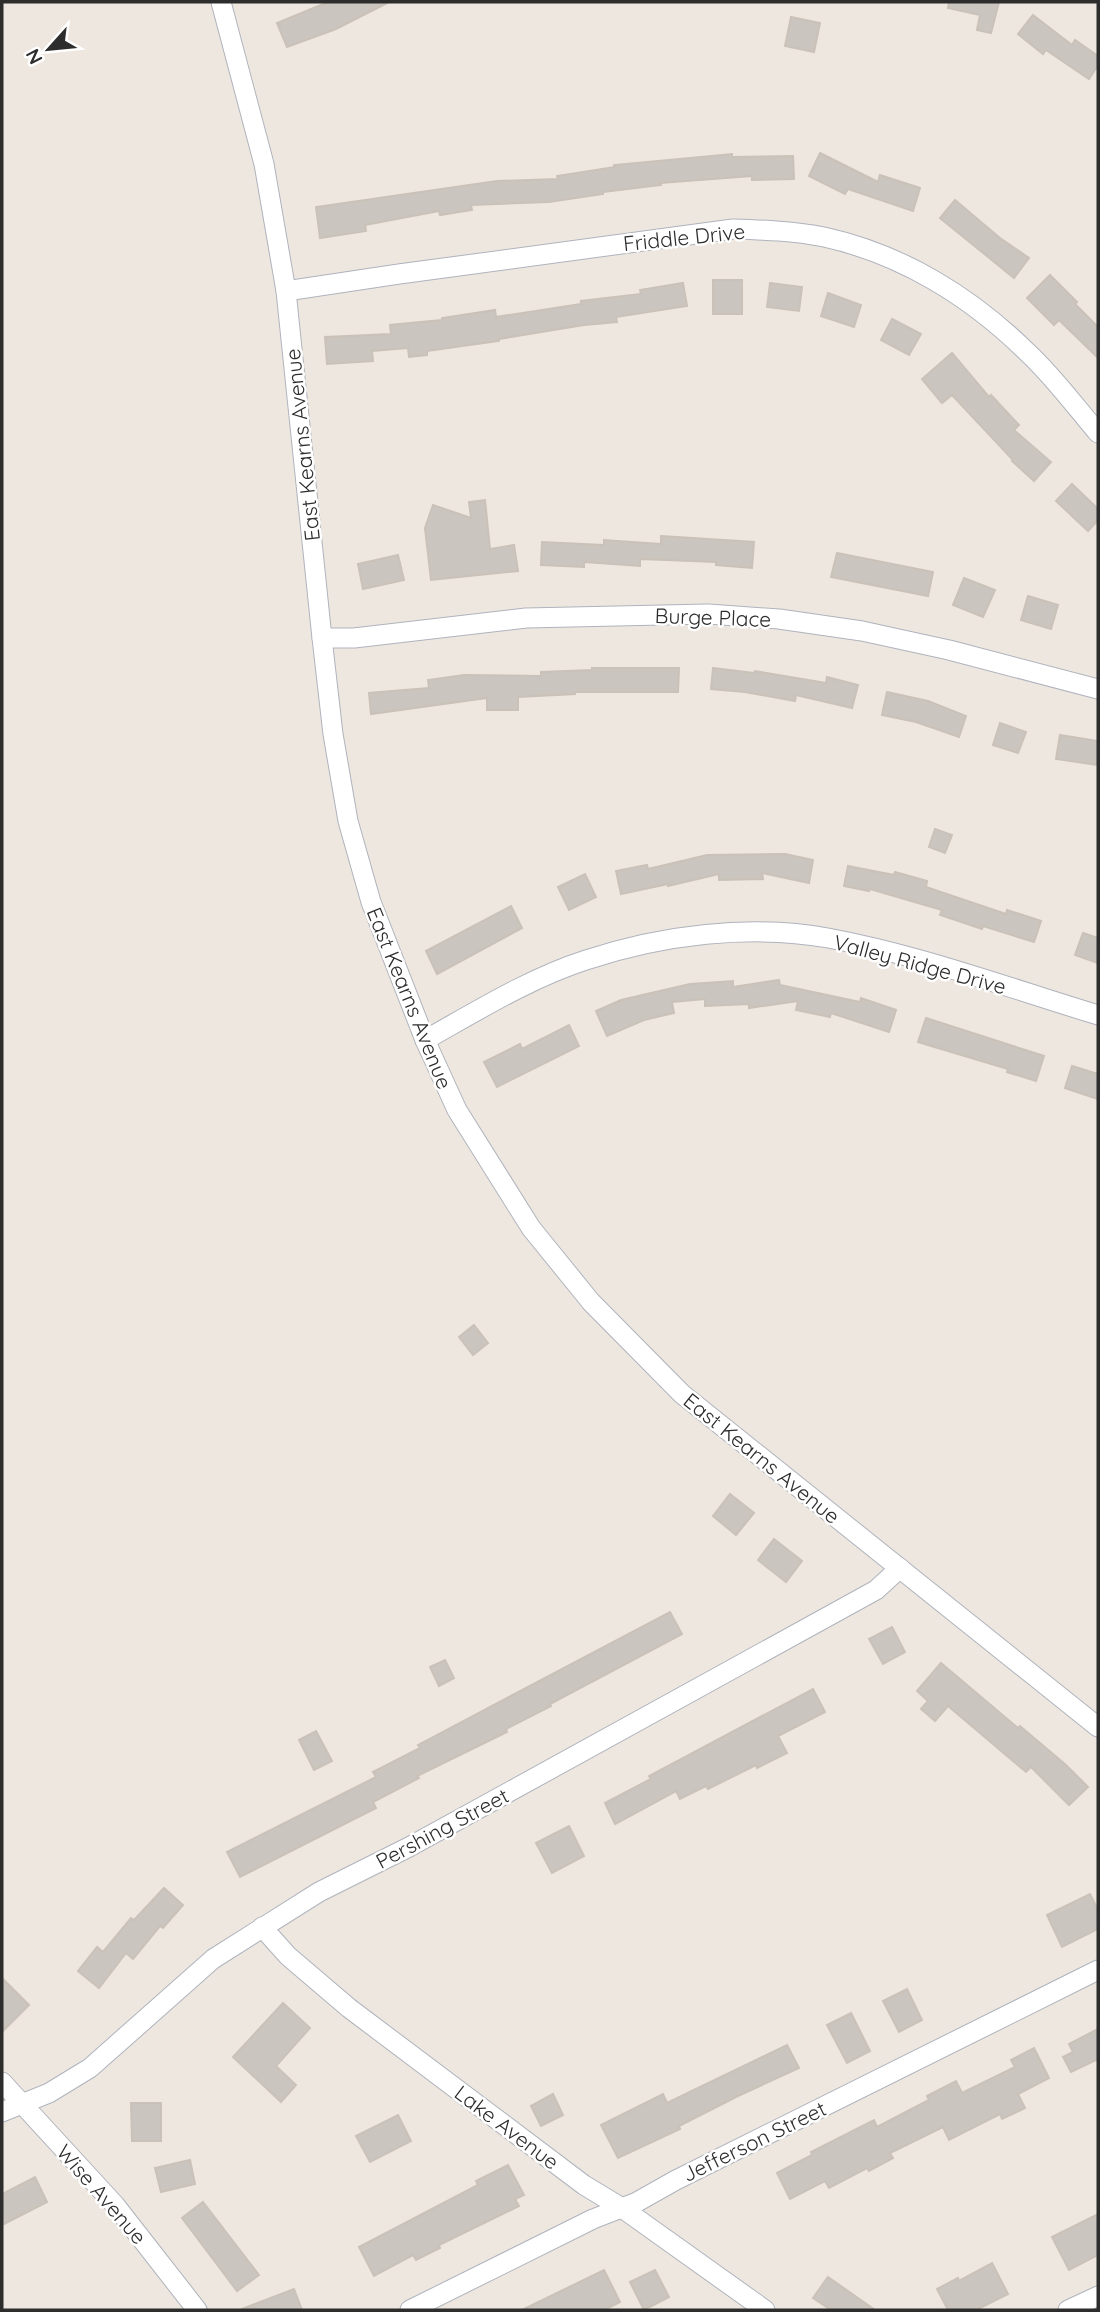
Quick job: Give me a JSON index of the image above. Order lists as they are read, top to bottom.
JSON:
{
  "streets": {
    "street": [
      "Friddle Drive",
      "East Kearns Avenue",
      "Burge Place",
      "Valley Ridge Drive",
      "Pershing Street",
      "Lake Avenue",
      "Jefferson Street",
      "Wise Avenue"
    ]
  },
  "crossings": [
    ["Friddle Drive", "East Kearns Avenue"],
    ["East Kearns Avenue", "Burge Place"],
    ["East Kearns Avenue", "Valley Ridge Drive"],
    ["East Kearns Avenue", "Pershing Street"],
    ["Pershing Street", "Lake Avenue"],
    ["Pershing Street", "Wise Avenue"],
    ["Lake Avenue", "Jefferson Street"]
  ],
  "north": "bottom left"
}
